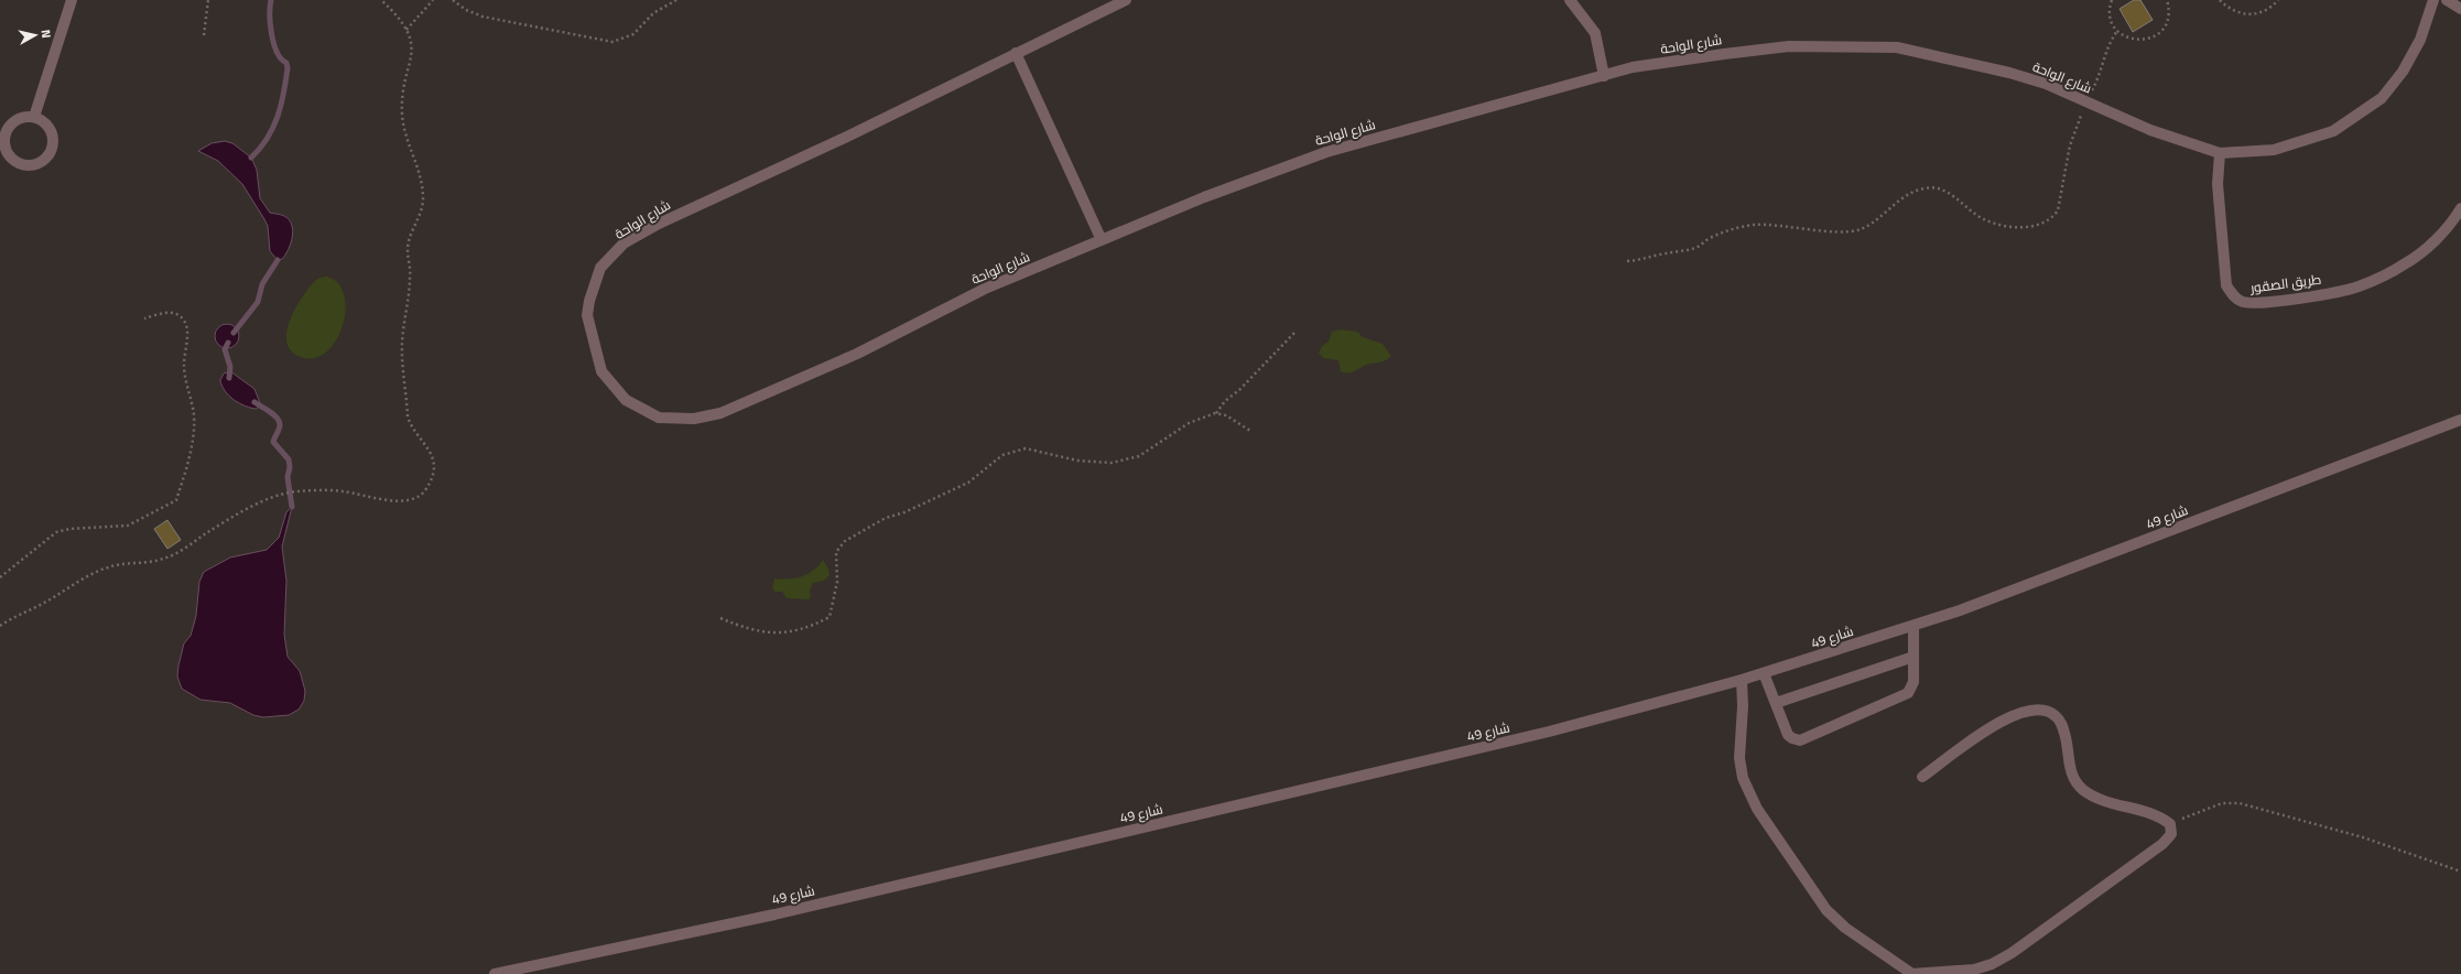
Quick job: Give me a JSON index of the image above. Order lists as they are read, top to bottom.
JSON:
{
  "streets": {
    "street": ["شارع الواحة", "طريق الصقور", "شارع 49"]
  },
  "crossings": [
    ["شارع الواحة", "طريق الصقور"]
  ],
  "north": "right"
}
